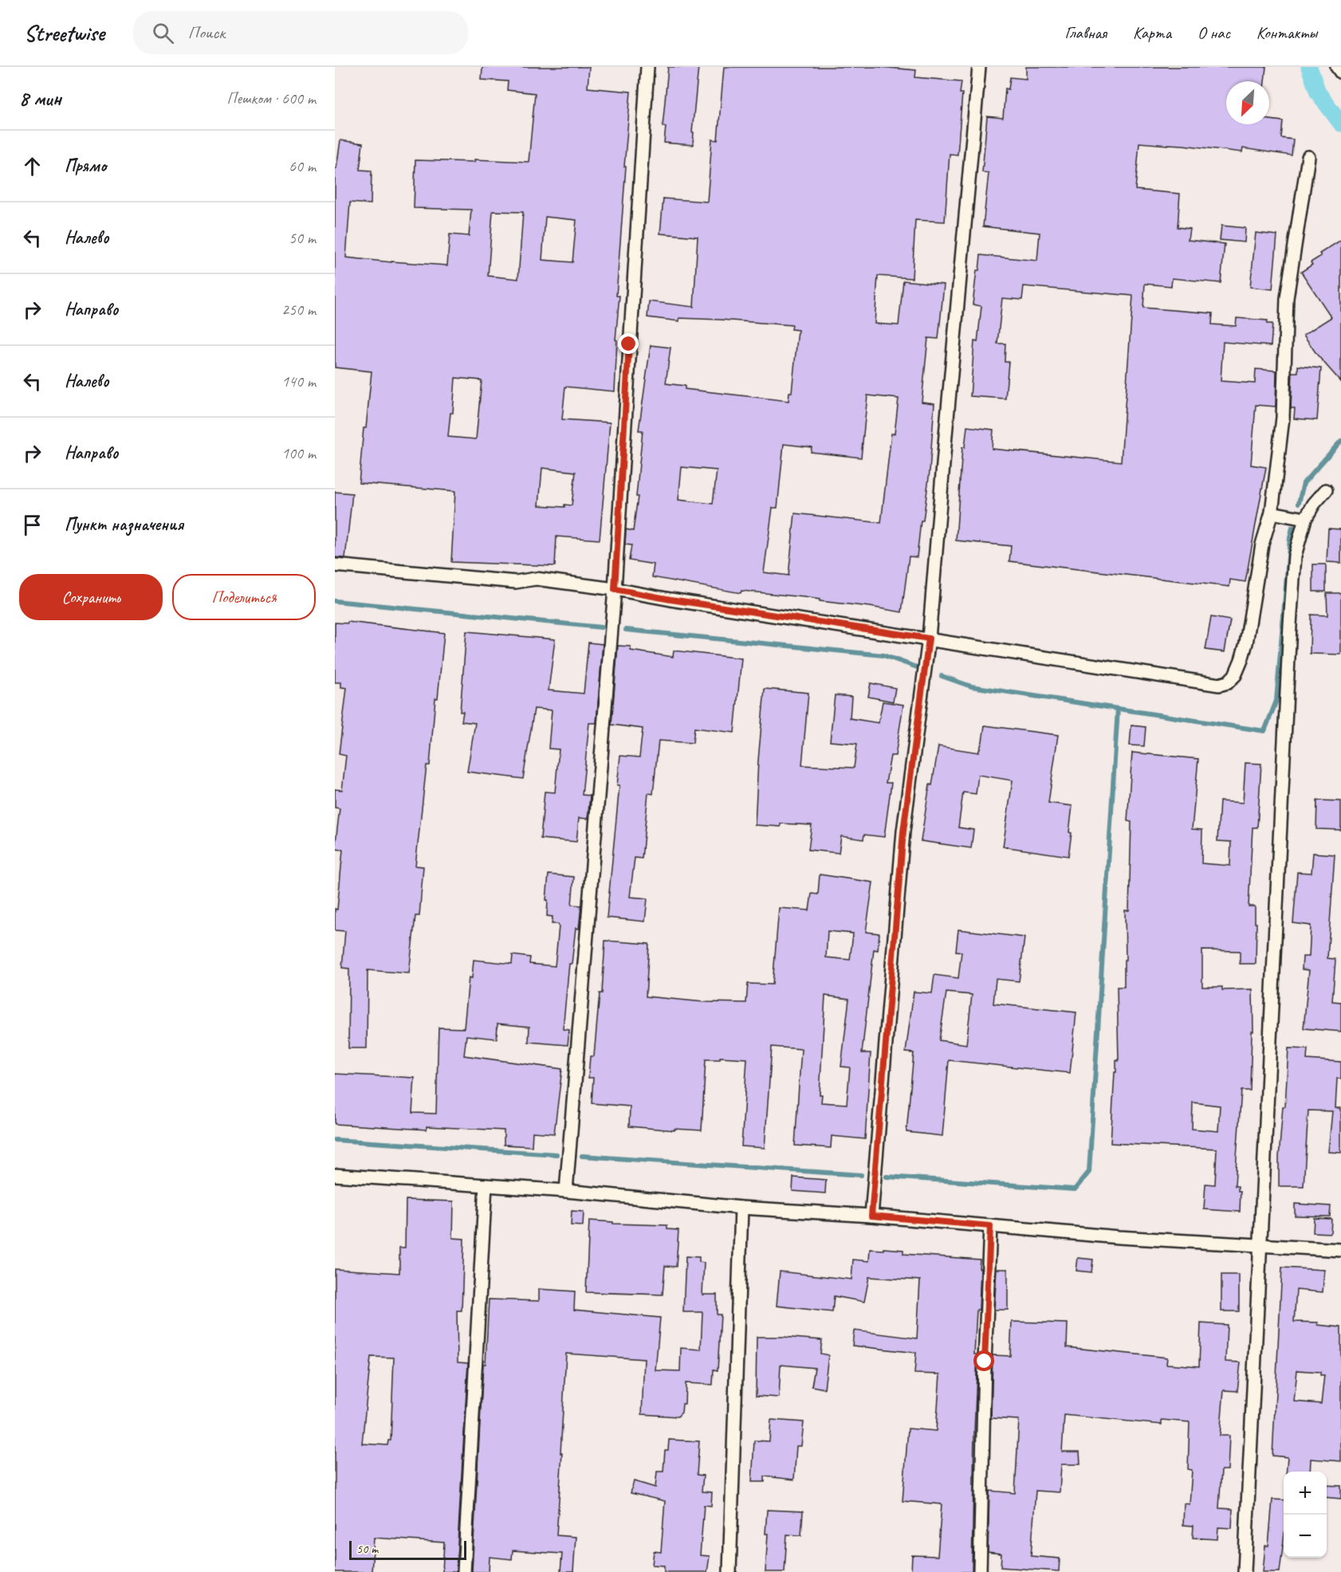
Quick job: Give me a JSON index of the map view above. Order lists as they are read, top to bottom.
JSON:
{
  "scale_bar": "50 m",
  "north": "bottom left",
  "page": {
    "header": "Streetwise",
    "search": "Поиск",
    "nav": [
      "Главная",
      "Карта",
      "О нас",
      "Контакты"
    ],
    "heading": ["8 мин", "Пешком · 600 m"],
    "list": [
      ["Прямо", "60 m"],
      ["Налево", "50 m"],
      ["Направо", "250 m"],
      ["Налево", "140 m"],
      ["Направо", "100 m"],
      "Пункт назначения"
    ],
    "buttons": ["Сохранить", "Поделиться"],
    "map_buttons": ["+", "−"],
    "scale": "50 m"
  }
}
